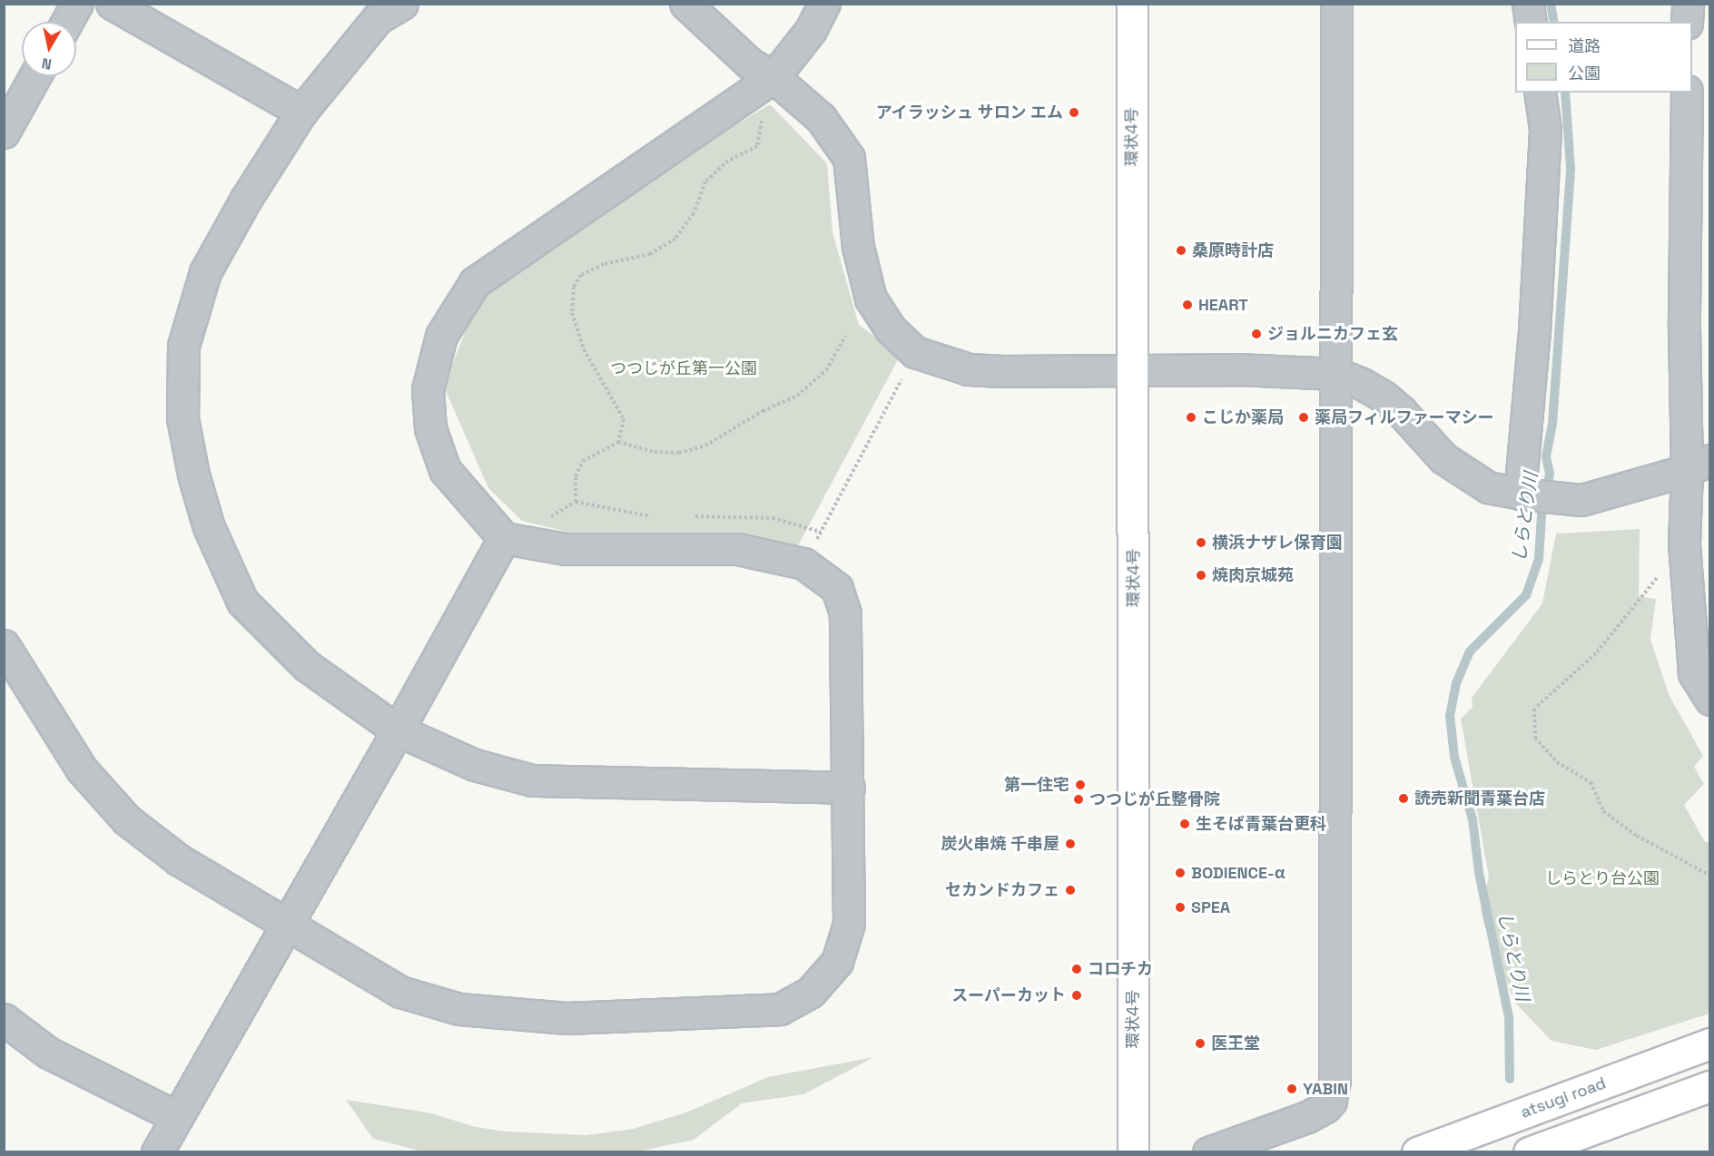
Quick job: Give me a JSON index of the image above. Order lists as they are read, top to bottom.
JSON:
{
  "streets": {
    "main road": ["環状4号", "atsugi road"]
  },
  "water": ["しらとり川"],
  "parks": ["つつじが丘第一公園", "しらとり台公園"],
  "places": [
    "アイラッシュ サロン エム",
    "桑原時計店",
    "HEART",
    "ジョルニカフェ玄",
    "こじか薬局",
    "薬局フィルファーマシー",
    "横浜ナザレ保育園",
    "焼肉京城苑",
    "第一住宅",
    "読売新聞青葉台店",
    "つつじが丘整骨院",
    "生そば青葉台更科",
    "炭火串焼 千串屋",
    "BODIENCE-α",
    "セカンドカフェ",
    "SPEA",
    "コロチカ",
    "スーパーカット",
    "医王堂",
    "YABIN"
  ],
  "legend": ["道路", "公園"],
  "north": "bottom"
}
